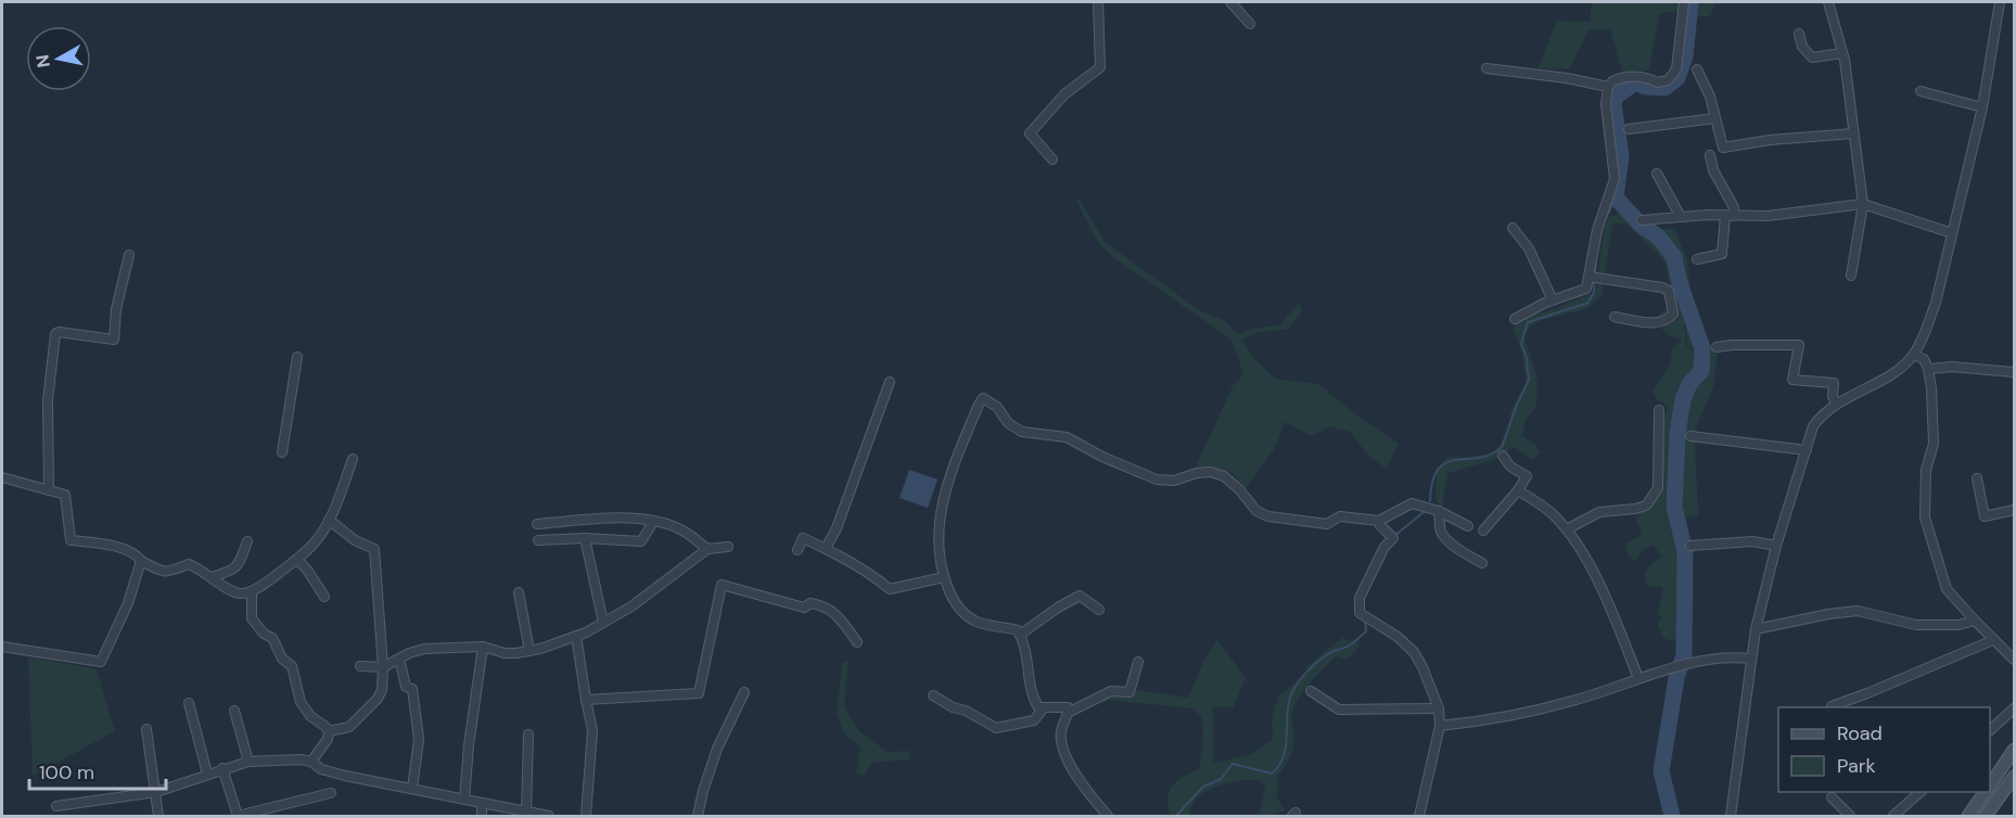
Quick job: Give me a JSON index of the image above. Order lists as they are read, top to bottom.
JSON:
{
  "legend": ["Road", "Park"],
  "scale_bar": "100 m",
  "north": "left"
}
